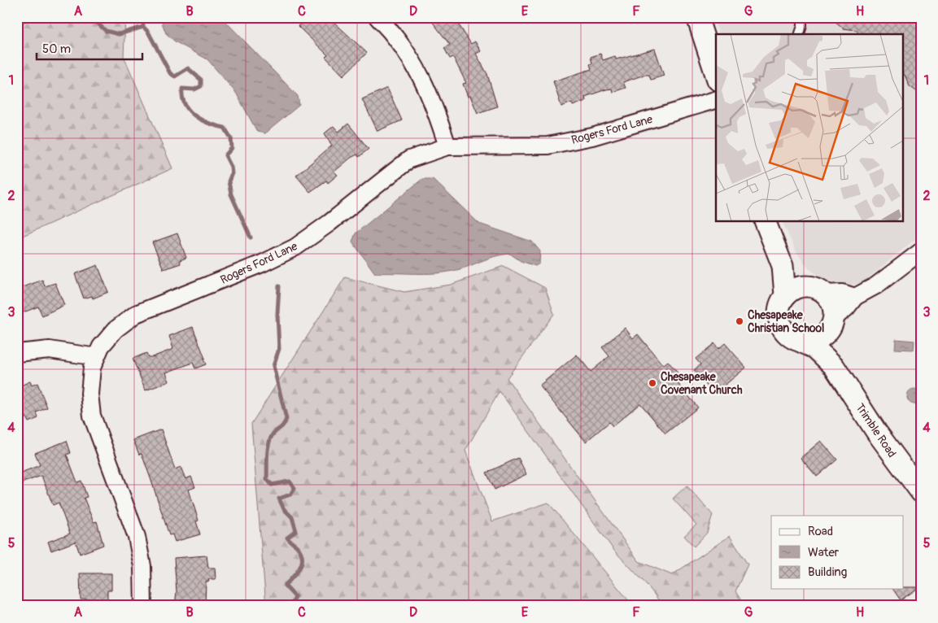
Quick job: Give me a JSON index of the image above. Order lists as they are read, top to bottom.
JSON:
{
  "streets": {
    "street": ["Rogers Ford Lane", "Trimble Road"]
  },
  "places": ["Chesapeake Christian School", "Chesapeake Covenant Church"],
  "legend": ["Road", "Water", "Building"],
  "scale_bar": "50 m",
  "grid": {
    "columns": [
      "A",
      "B",
      "C",
      "D",
      "E",
      "F",
      "G",
      "H"
    ],
    "rows": [
      "1",
      "2",
      "3",
      "4",
      "5"
    ]
  }
}
